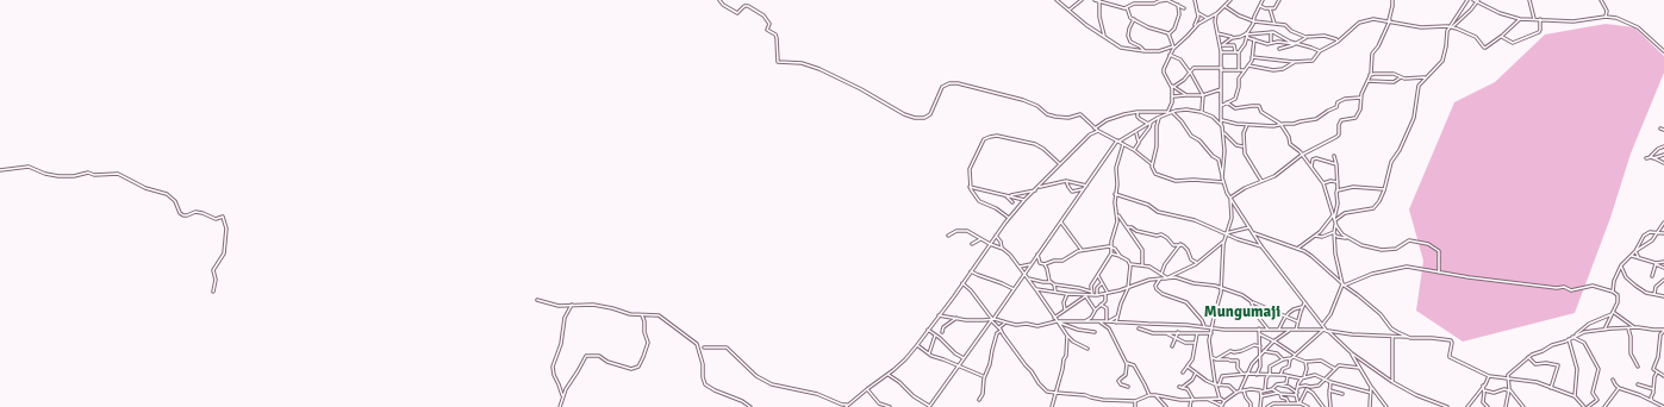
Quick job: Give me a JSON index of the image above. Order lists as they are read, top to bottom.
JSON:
{
  "districts": ["Mungumaji"]
}
